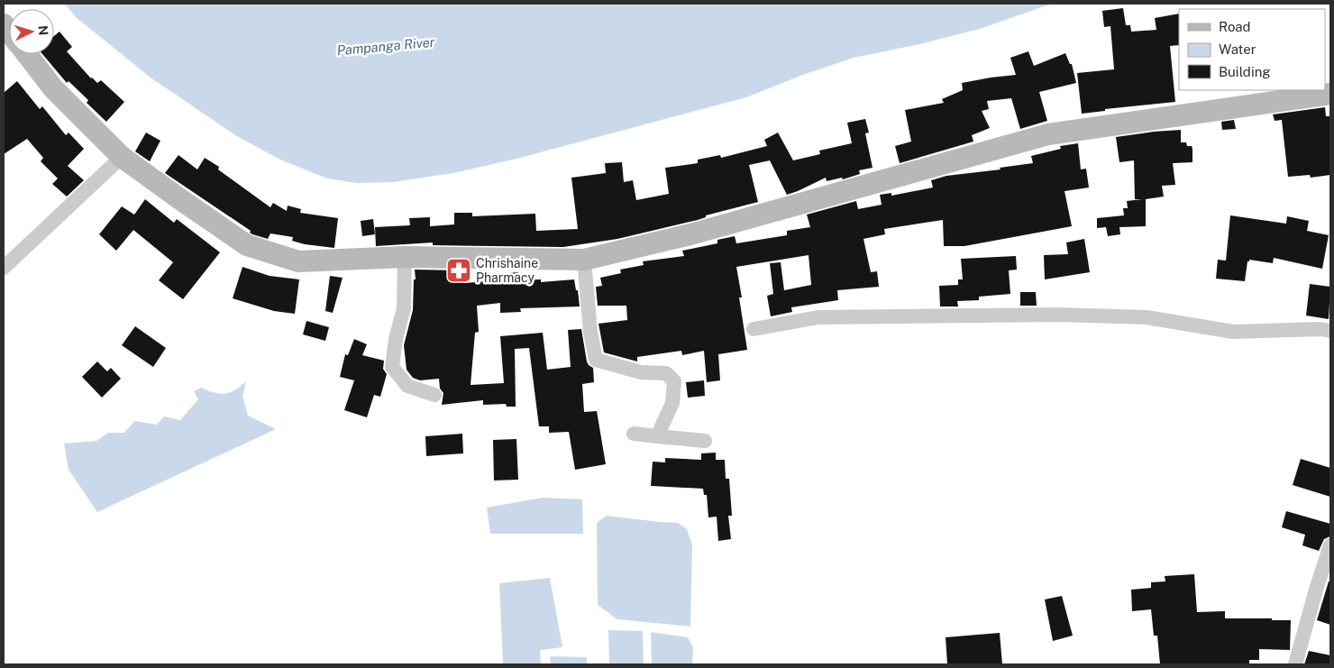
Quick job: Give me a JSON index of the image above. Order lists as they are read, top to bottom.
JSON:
{
  "water": ["Pampanga River"],
  "places": {
    "pharmacy": ["Chrishaine Pharmacy"]
  },
  "legend": ["Road", "Water", "Building"],
  "north": "right"
}
